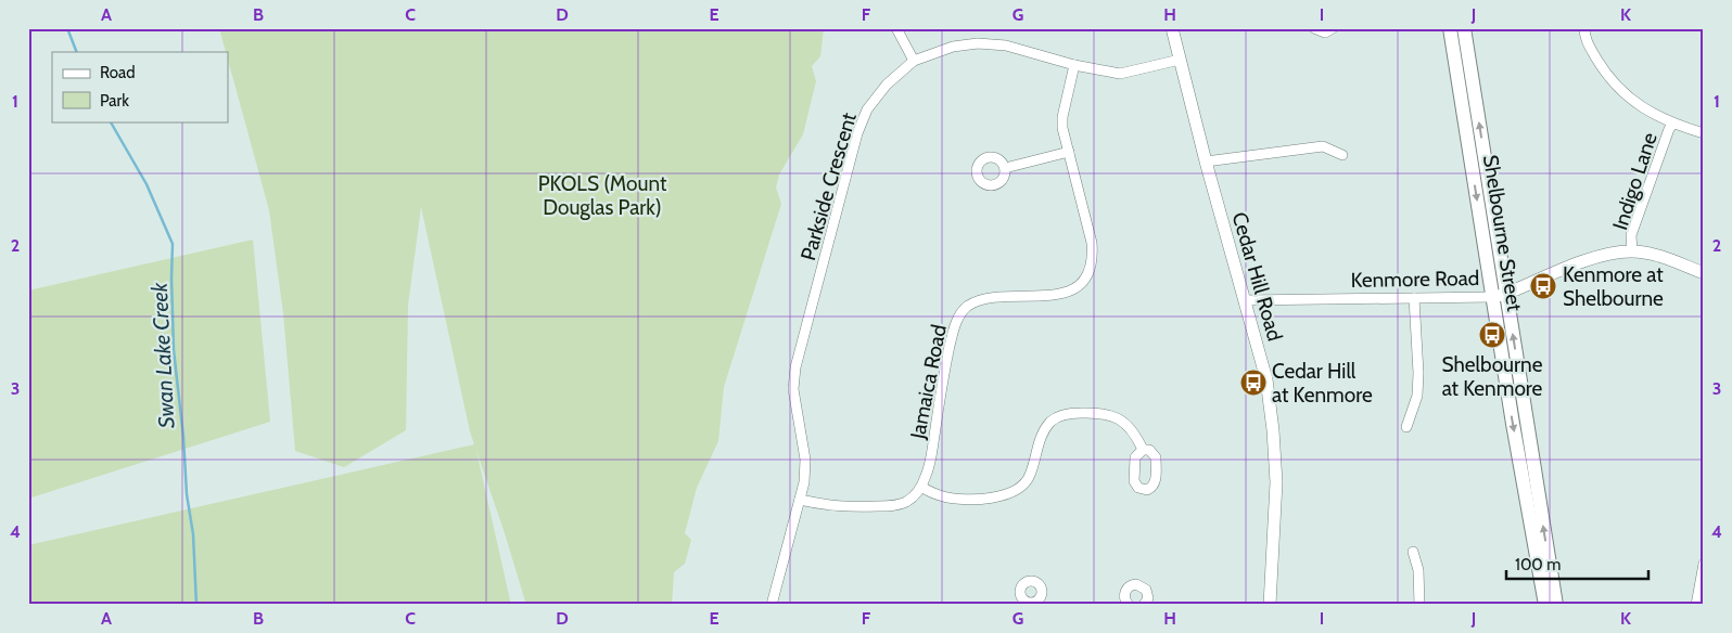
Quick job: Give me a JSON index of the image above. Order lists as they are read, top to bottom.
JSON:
{
  "streets": {
    "main road": ["Shelbourne Street"],
    "street": [
      "Indigo Lane",
      "Parkside Crescent",
      "Cedar Hill Road",
      "Kenmore Road",
      "Jamaica Road"
    ]
  },
  "crossings": [
    ["Indigo Lane", "Kenmore Road"],
    ["Parkside Crescent", "Cedar Hill Road"],
    ["Parkside Crescent", "Jamaica Road"],
    ["Shelbourne Street", "Kenmore Road"],
    ["Cedar Hill Road", "Kenmore Road"]
  ],
  "water": ["Swan Lake Creek"],
  "parks": ["PKOLS (Mount Douglas Park)"],
  "places": {
    "bus stop": ["Kenmore at Shelbourne", "Shelbourne at Kenmore", "Cedar Hill at Kenmore"]
  },
  "legend": ["Road", "Park"],
  "scale_bar": "100 m",
  "grid": {
    "columns": [
      "A",
      "B",
      "C",
      "D",
      "E",
      "F",
      "G",
      "H",
      "I",
      "J",
      "K"
    ],
    "rows": [
      "1",
      "2",
      "3",
      "4"
    ]
  }
}
